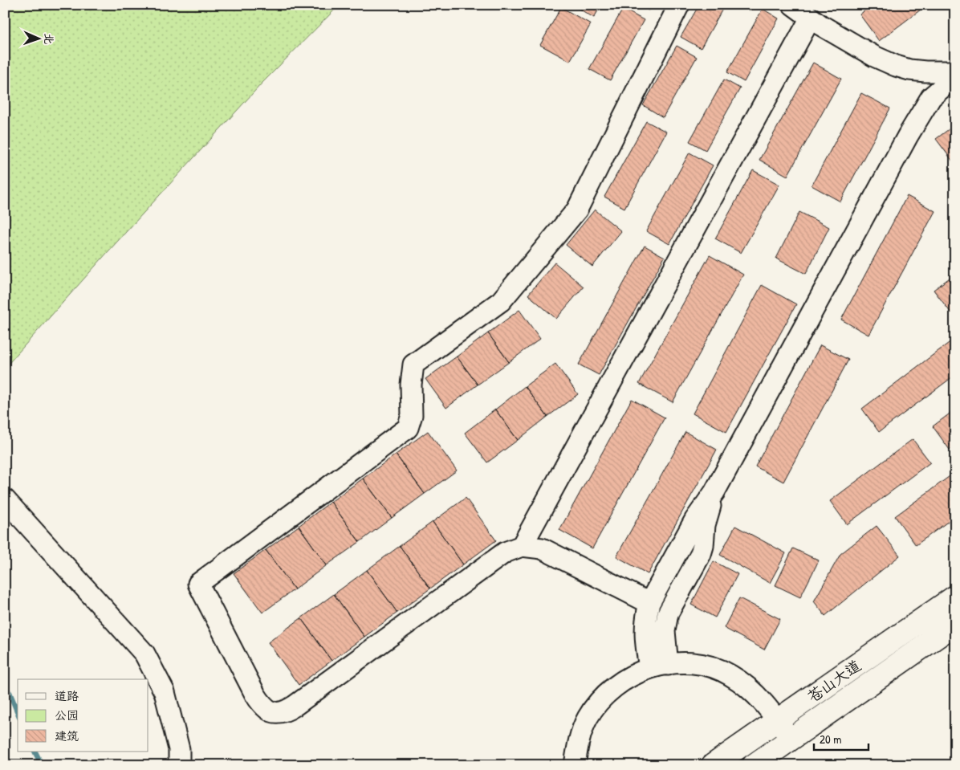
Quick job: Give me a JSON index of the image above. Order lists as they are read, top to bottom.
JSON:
{
  "streets": {
    "main road": ["苍山大道"]
  },
  "legend": ["道路", "公园", "建筑"],
  "scale_bar": "20 m",
  "north": "right"
}
